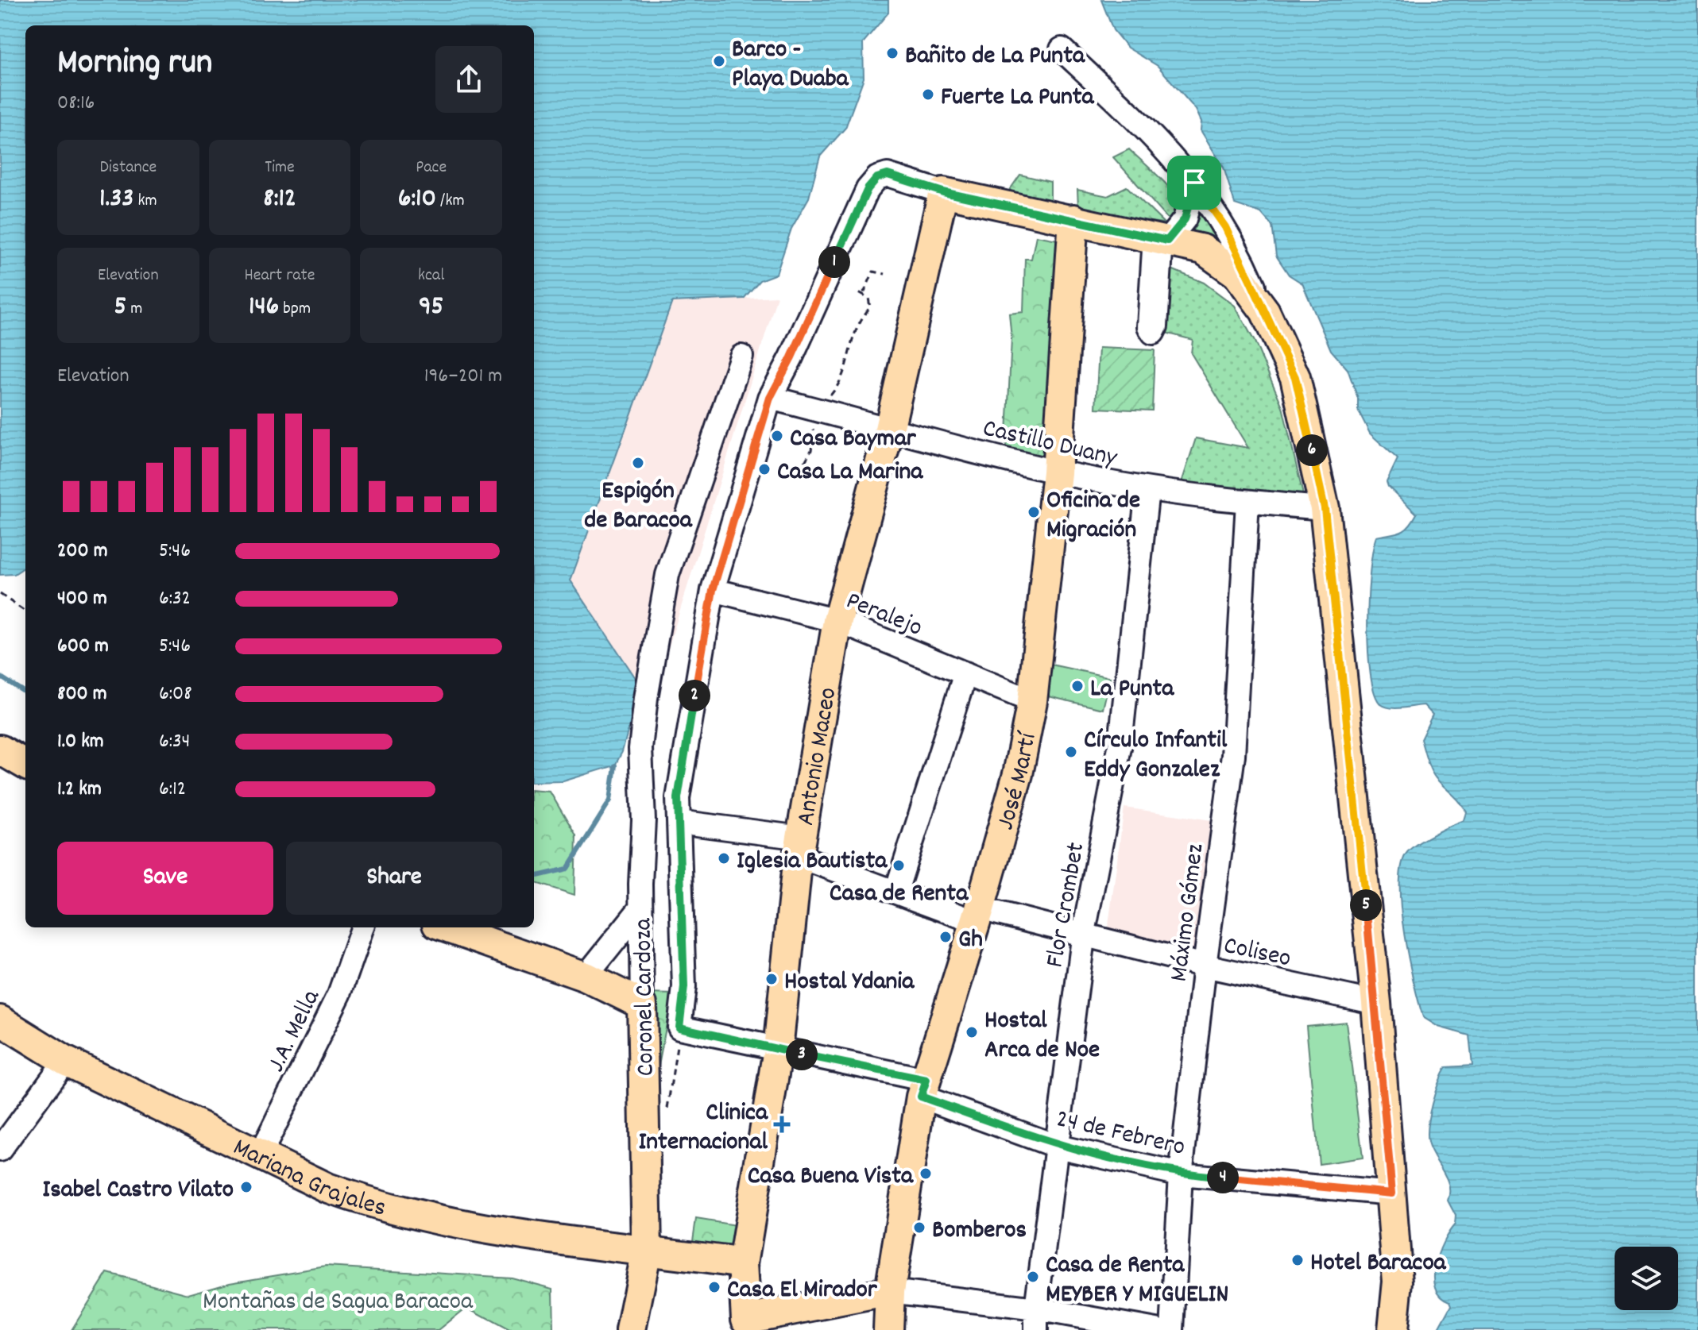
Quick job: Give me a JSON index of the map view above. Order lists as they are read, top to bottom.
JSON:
{
  "streets": {
    "main road": [
      "Antonio Maceo",
      "José Martí",
      "Coronel Cardoza",
      "Mariana Grajales"
    ],
    "street": [
      "Castillo Duany",
      "Peralejo",
      "Flor Crombet",
      "Máximo Gómez",
      "Coliseo",
      "J.A. Mella",
      "24 de Febrero"
    ]
  },
  "crossings": [
    ["Castillo Duany", "Antonio Maceo"],
    ["Castillo Duany", "José Martí"],
    ["Castillo Duany", "Flor Crombet"],
    ["Castillo Duany", "Máximo Gómez"],
    ["Peralejo", "Antonio Maceo"],
    ["Peralejo", "José Martí"],
    ["Antonio Maceo", "Coliseo"],
    ["Antonio Maceo", "24 de Febrero"],
    ["Antonio Maceo", "Mariana Grajales"],
    ["José Martí", "Coliseo"],
    ["José Martí", "24 de Febrero"],
    ["Flor Crombet", "Coliseo"],
    ["Flor Crombet", "24 de Febrero"],
    ["Máximo Gómez", "Coliseo"],
    ["Máximo Gómez", "24 de Febrero"],
    ["Coronel Cardoza", "Mariana Grajales"],
    ["J.A. Mella", "Mariana Grajales"]
  ],
  "parks": ["Montañas de Sagua Baracoa"],
  "places": {
    "other": [
      "Bañito de La Punta",
      "Barco - Playa Duaba",
      "Fuerte La Punta",
      "Casa Baymar",
      "Espigón de Baracoa",
      "Casa La Marina",
      "Oficina de Migración",
      "La Punta",
      "Círculo Infantil Eddy Gonzalez",
      "Iglesia Bautista",
      "Casa de Renta",
      "Gh",
      "Hostal Ydania",
      "Hostal Arca de Noe",
      "Casa Buena Vista",
      "Isabel Castro Vilato",
      "Bomberos",
      "Hotel Baracoa",
      "Casa de Renta MEYBER Y MIGUELIN",
      "Casa El Mirador"
    ],
    "health": ["Clinica Internacional"]
  },
  "page": {
    "heading": ["Morning run", "08:16"],
    "stats": [
      ["Distance", "1.33 km"],
      ["Time", "8:12"],
      ["Pace", "6:10 /km"],
      ["Elevation", "5 m"],
      ["Heart rate", "146 bpm"],
      ["kcal", "95"]
    ],
    "pins": [
      "1",
      "6",
      "2",
      "5",
      "3",
      "4"
    ],
    "chart": ["Elevation", "196–201 m"],
    "list": [
      {
        "name": "200 m",
        "note": "5:46"
      },
      {
        "name": "400 m",
        "note": "6:32"
      },
      {
        "name": "600 m",
        "note": "5:46"
      },
      {
        "name": "800 m",
        "note": "6:08"
      },
      {
        "name": "1.0 km",
        "note": "6:34"
      },
      {
        "name": "1.2 km",
        "note": "6:12"
      }
    ],
    "buttons": ["Save", "Share"]
  }
}
